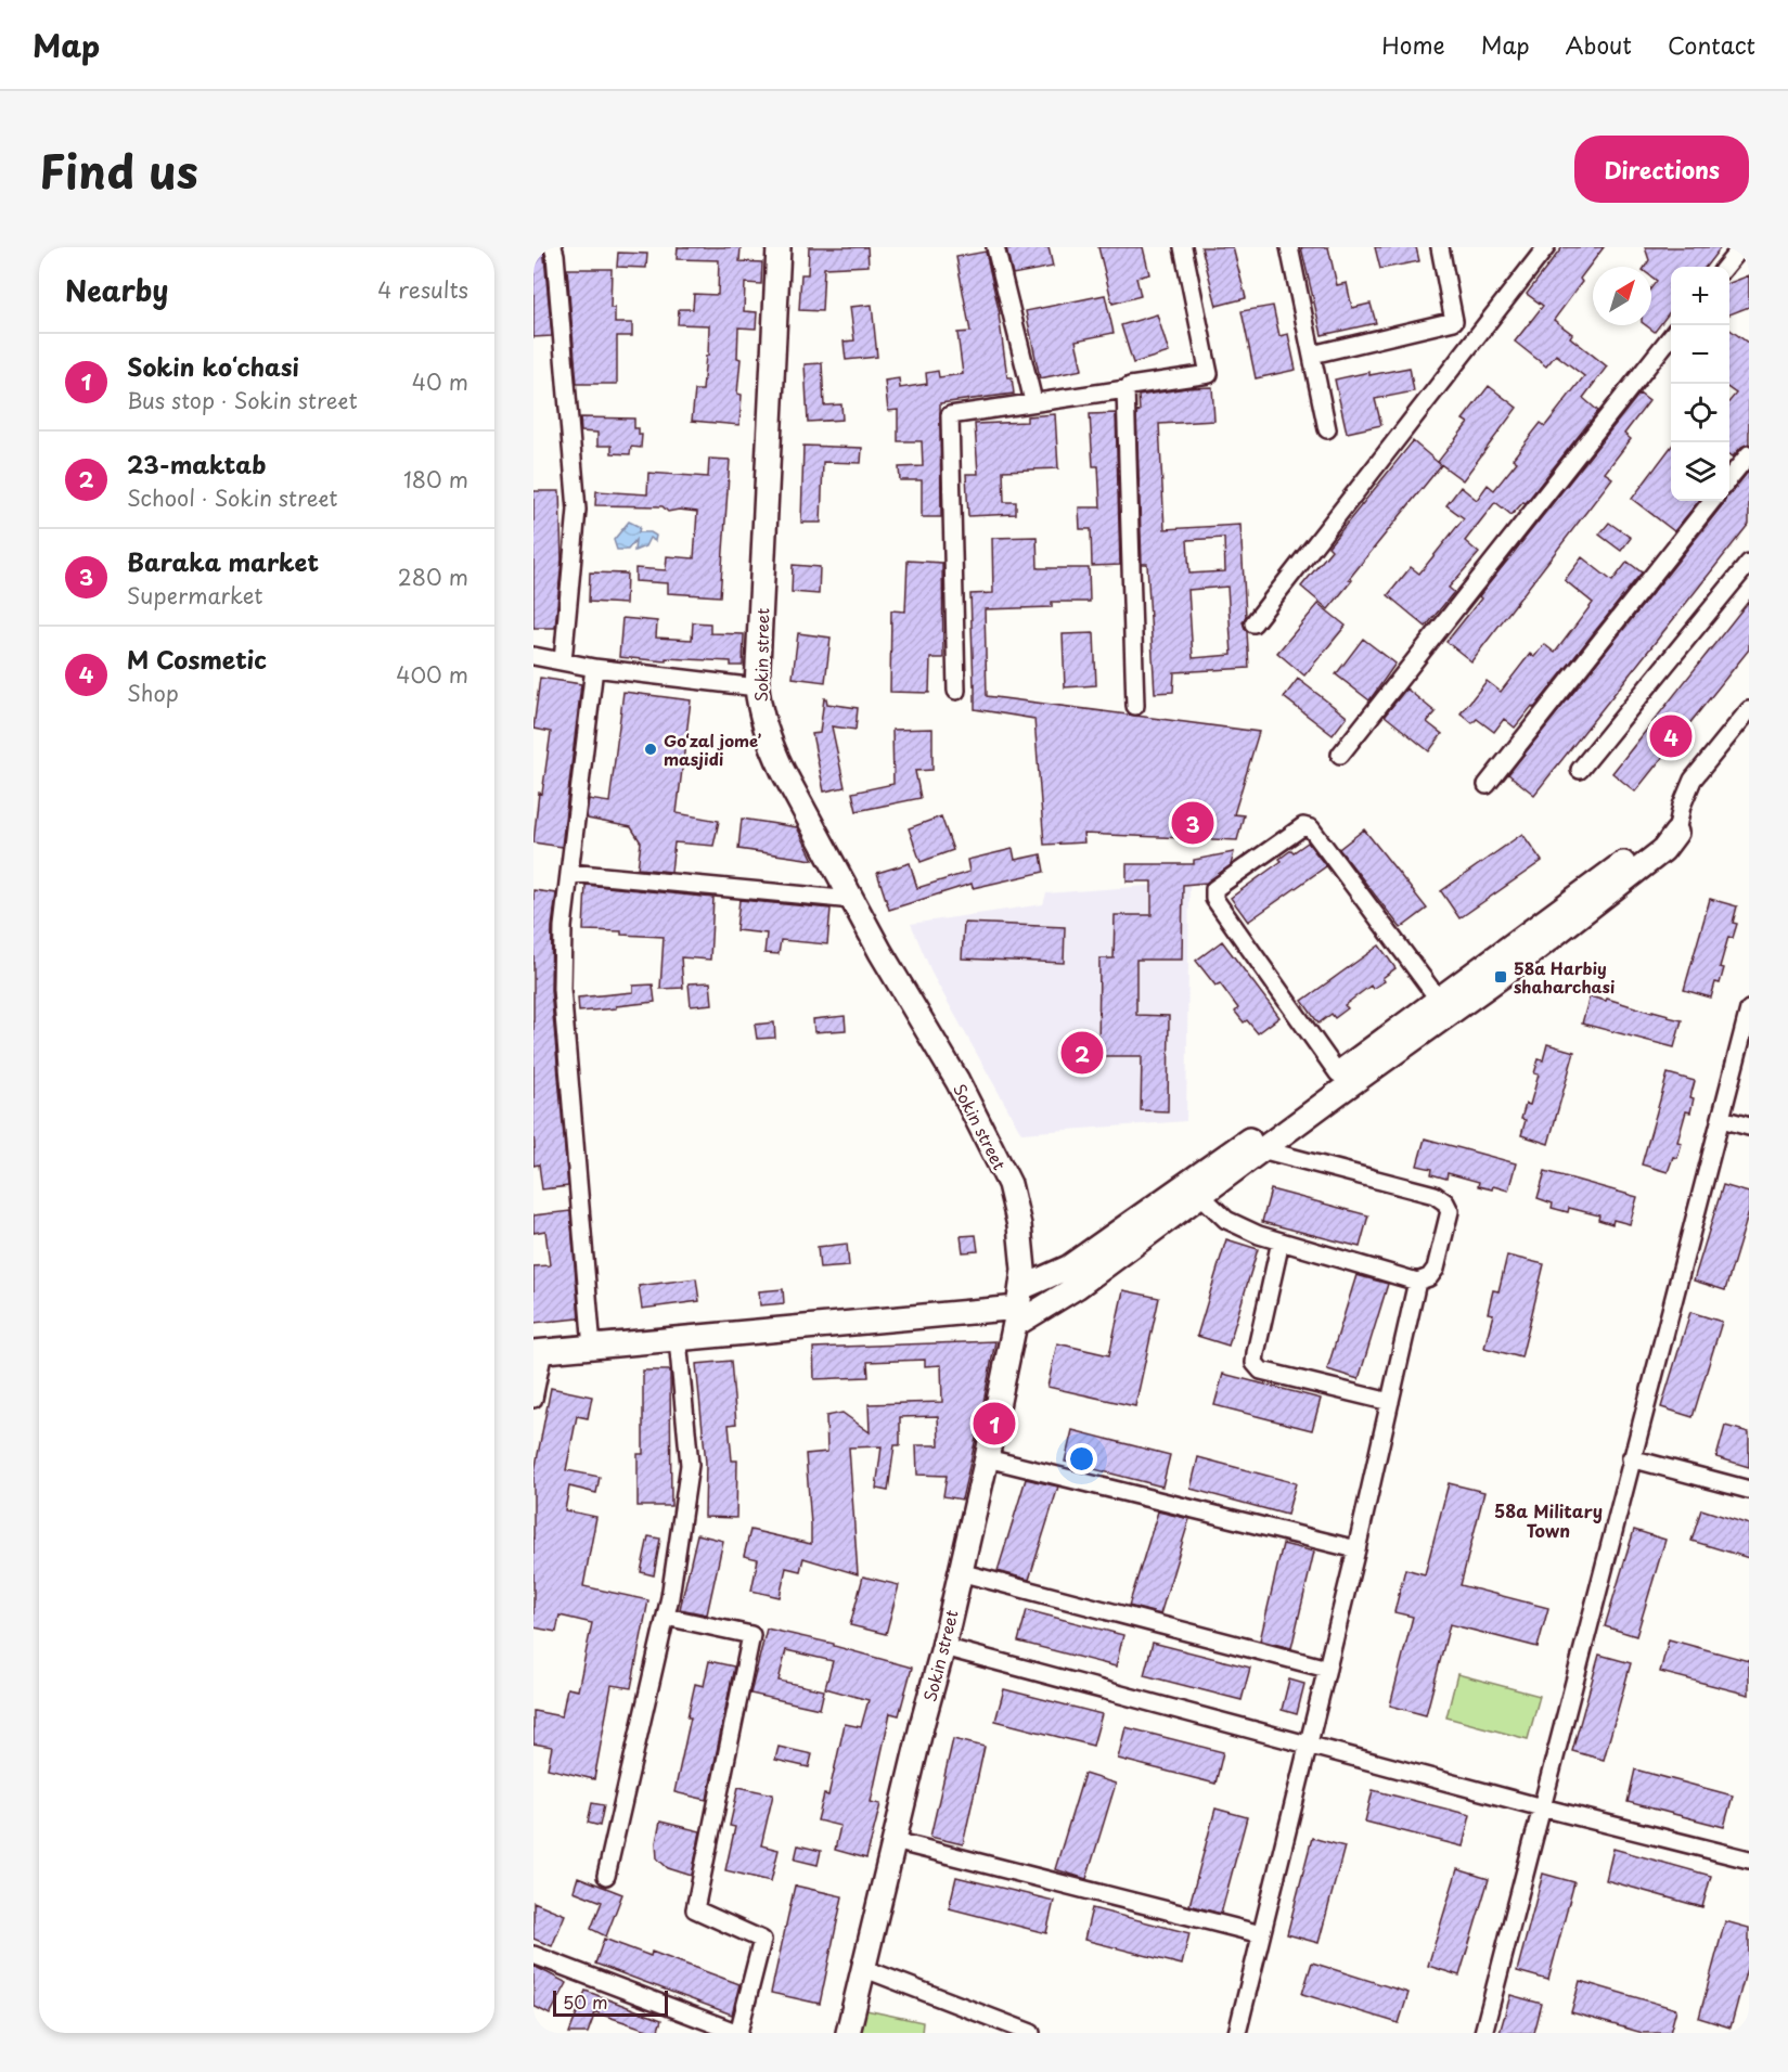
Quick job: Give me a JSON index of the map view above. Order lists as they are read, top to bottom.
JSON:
{
  "streets": {
    "street": ["Sokin street"]
  },
  "districts": ["58а Military Town"],
  "places": {
    "other": ["Go‘zal jome’ masjidi"],
    "transit": ["58a Harbiy shaharchasi"]
  },
  "scale_bar": "50 m",
  "north": "top right",
  "page": {
    "header": "Map",
    "nav": [
      "Home",
      "Map",
      "About",
      "Contact"
    ],
    "title": "Find us",
    "buttons": "Directions",
    "heading": ["Nearby", "4 results"],
    "map_buttons": ["+", "−"],
    "list": [
      {
        "mark": "1",
        "name": "Sokin koʻchasi",
        "note": "Bus stop · Sokin street",
        "value": "40 m"
      },
      {
        "mark": "2",
        "name": "23-maktab",
        "note": "School · Sokin street",
        "value": "180 m"
      },
      {
        "mark": "3",
        "name": "Baraka market",
        "note": "Supermarket",
        "value": "280 m"
      },
      {
        "mark": "4",
        "name": "M Cosmetic",
        "note": "Shop",
        "value": "400 m"
      }
    ],
    "pins": [
      "4",
      "3",
      "2",
      "1"
    ],
    "scale": "50 m"
  }
}
